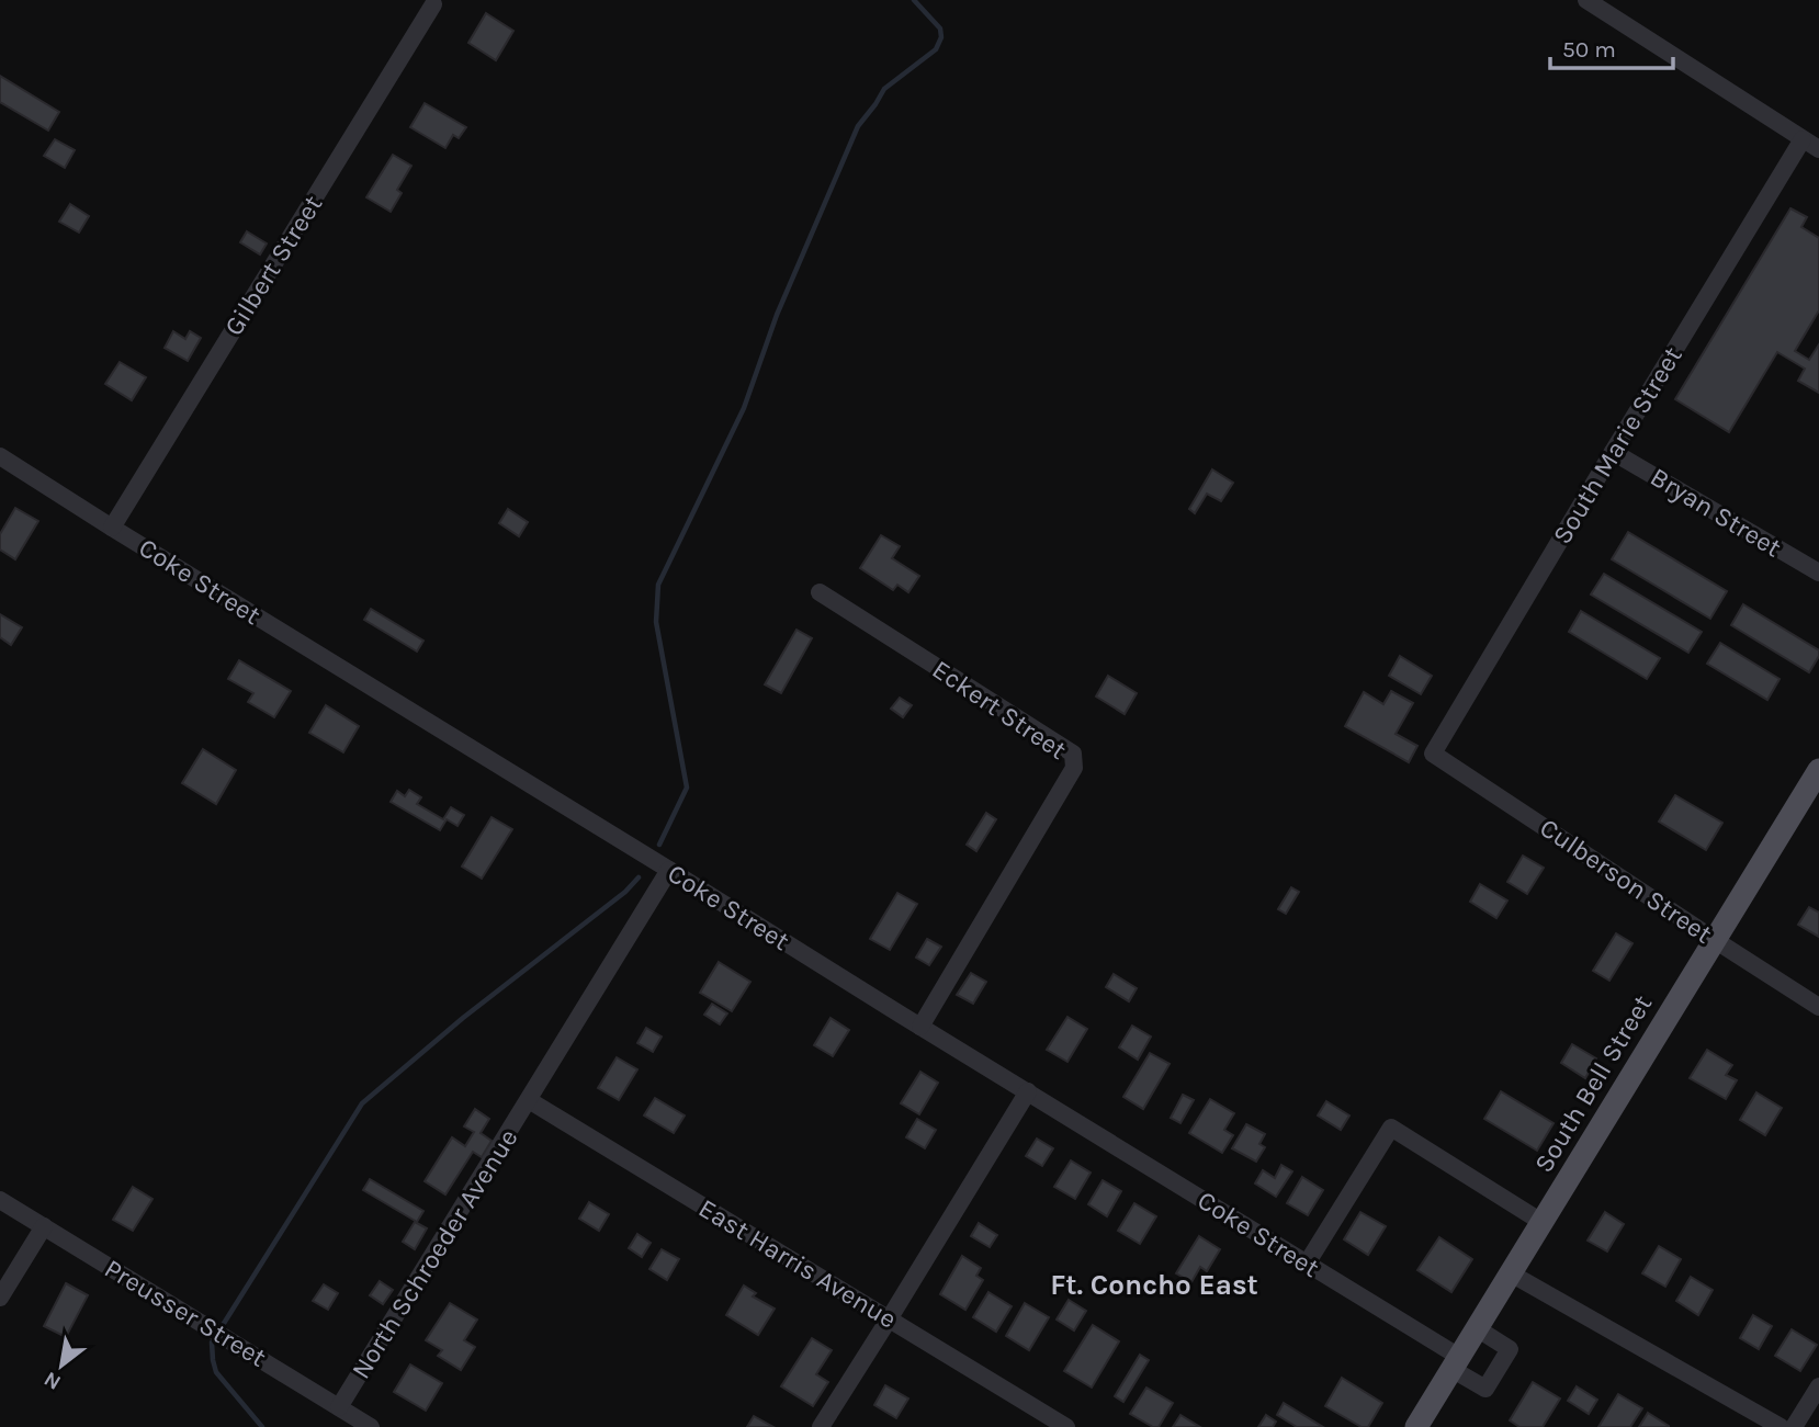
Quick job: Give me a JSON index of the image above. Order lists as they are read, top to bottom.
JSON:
{
  "streets": {
    "main road": ["South Bell Street"],
    "street": [
      "Gilbert Street",
      "South Marie Street",
      "Bryan Street",
      "Coke Street",
      "Eckert Street",
      "Culberson Street",
      "North Schroeder Avenue",
      "East Harris Avenue",
      "Preusser Street"
    ]
  },
  "crossings": [
    ["Gilbert Street", "Coke Street"],
    ["South Marie Street", "Bryan Street"],
    ["South Marie Street", "Culberson Street"],
    ["Coke Street", "Eckert Street"],
    ["Coke Street", "South Bell Street"],
    ["Coke Street", "North Schroeder Avenue"],
    ["Culberson Street", "South Bell Street"],
    ["North Schroeder Avenue", "East Harris Avenue"],
    ["North Schroeder Avenue", "Preusser Street"]
  ],
  "districts": ["Ft. Concho East"],
  "scale_bar": "50 m",
  "north": "bottom left"
}
